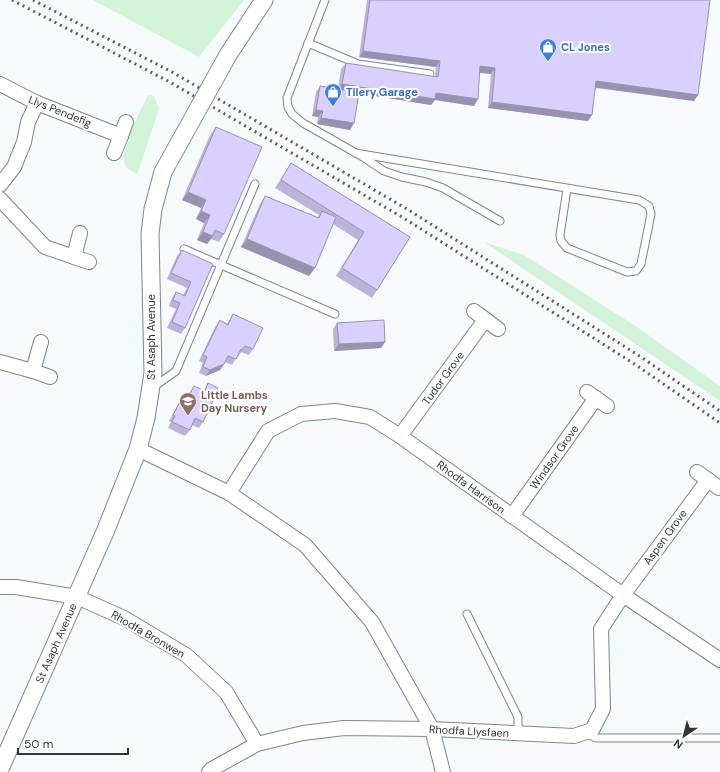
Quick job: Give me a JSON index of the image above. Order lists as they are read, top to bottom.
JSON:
{
  "streets": {
    "street": [
      "Llys Pendefig",
      "St Asaph Avenue",
      "Tudor Grove",
      "Windsor Grove",
      "Rhodfa Harrison",
      "Aspen Grove",
      "Rhodfa Bronwen",
      "Rhodfa Llysfaen"
    ]
  },
  "crossings": [
    ["St Asaph Avenue", "Rhodfa Bronwen"],
    ["Tudor Grove", "Rhodfa Harrison"],
    ["Windsor Grove", "Rhodfa Harrison"],
    ["Rhodfa Harrison", "Aspen Grove"],
    ["Rhodfa Bronwen", "Rhodfa Llysfaen"]
  ],
  "places": {
    "shop": ["CL Jones", "Tilery Garage"],
    "school or university": ["Little Lambs Day Nursery"]
  },
  "scale_bar": "50 m",
  "north": "bottom left"
}
